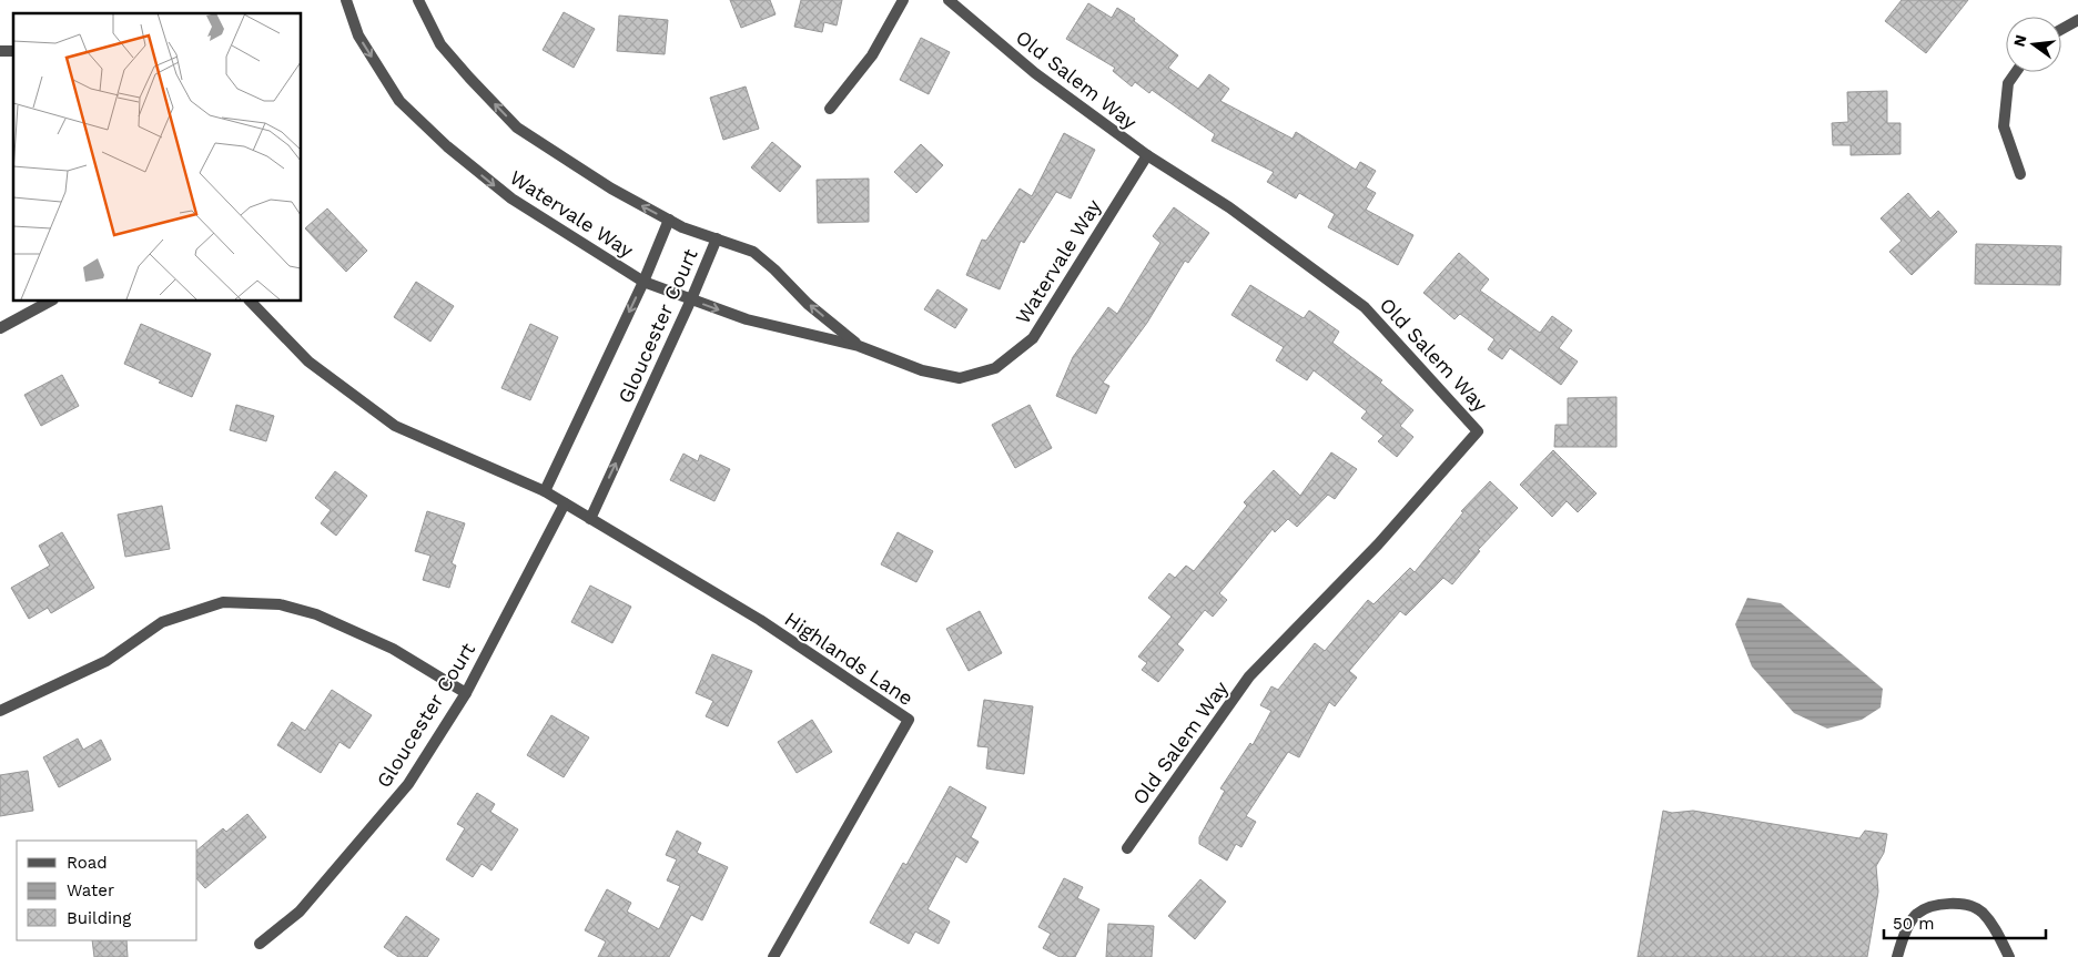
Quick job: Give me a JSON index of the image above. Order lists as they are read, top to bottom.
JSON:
{
  "streets": {
    "street": [
      "Old Salem Way",
      "Watervale Way",
      "Gloucester Court",
      "Highlands Lane"
    ]
  },
  "crossings": [
    ["Old Salem Way", "Watervale Way"],
    ["Watervale Way", "Gloucester Court"],
    ["Gloucester Court", "Highlands Lane"]
  ],
  "legend": ["Road", "Water", "Building"],
  "scale_bar": "50 m",
  "north": "left"
}
